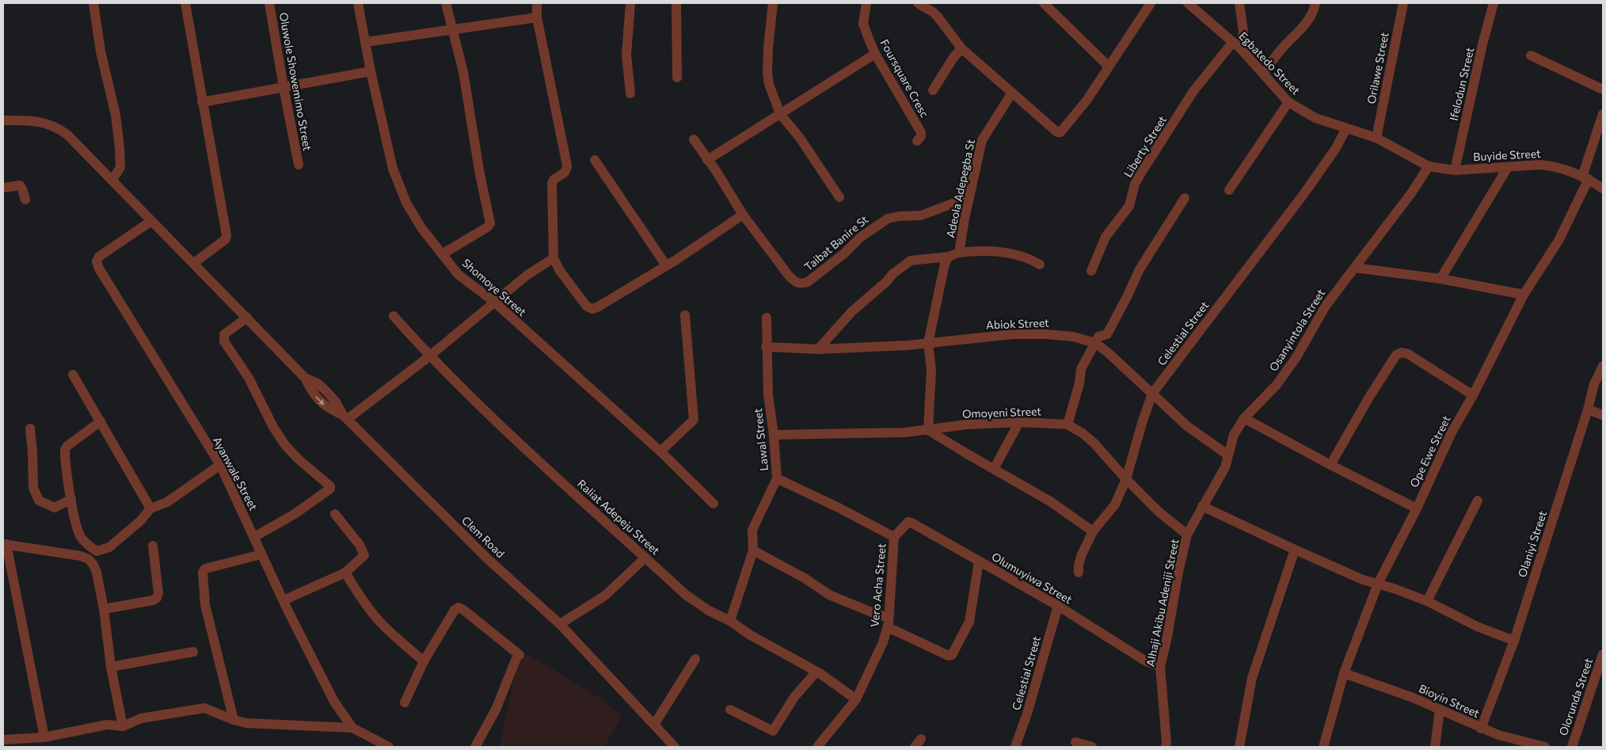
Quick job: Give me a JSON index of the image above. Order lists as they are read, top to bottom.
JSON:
{
  "streets": {
    "street": [
      "Egbatedo Street",
      "Orilawe Street",
      "Foursquare Cresc",
      "Oluwole Showemimo Street",
      "Ifelodun Street",
      "Liberty Street",
      "Buyide Street",
      "Adeola Adepegba St",
      "Taibat Banire St",
      "Shomoye Street",
      "Abiok Street",
      "Osanyintola Street",
      "Celestial Street",
      "Omoyeni Street",
      "Lawal Street",
      "Ope Ewe Street",
      "Ayanwale Street",
      "Raliat Adepeju Street",
      "Clem Road",
      "Olaniyi Street",
      "Olumuyiwa Street",
      "Vero Acha Street",
      "Alhaji Akibu Adeniji Street",
      "Olorunda Street",
      "Bioyin Street"
    ]
  },
  "crossings": [
    ["Egbatedo Street", "Orilawe Street"],
    ["Egbatedo Street", "Liberty Street"],
    ["Egbatedo Street", "Buyide Street"],
    ["Egbatedo Street", "Osanyintola Street"],
    ["Egbatedo Street", "Celestial Street"],
    ["Ifelodun Street", "Buyide Street"],
    ["Buyide Street", "Osanyintola Street"],
    ["Buyide Street", "Ope Ewe Street"],
    ["Adeola Adepegba St", "Taibat Banire St"],
    ["Abiok Street", "Osanyintola Street"],
    ["Abiok Street", "Celestial Street"],
    ["Abiok Street", "Lawal Street"],
    ["Osanyintola Street", "Omoyeni Street"],
    ["Osanyintola Street", "Alhaji Akibu Adeniji Street"],
    ["Celestial Street", "Omoyeni Street"],
    ["Celestial Street", "Olumuyiwa Street"],
    ["Omoyeni Street", "Lawal Street"],
    ["Omoyeni Street", "Alhaji Akibu Adeniji Street"],
    ["Lawal Street", "Raliat Adepeju Street"],
    ["Lawal Street", "Vero Acha Street"],
    ["Ope Ewe Street", "Bioyin Street"],
    ["Raliat Adepeju Street", "Vero Acha Street"],
    ["Olaniyi Street", "Bioyin Street"],
    ["Olumuyiwa Street", "Vero Acha Street"],
    ["Olumuyiwa Street", "Alhaji Akibu Adeniji Street"]
  ]
}
